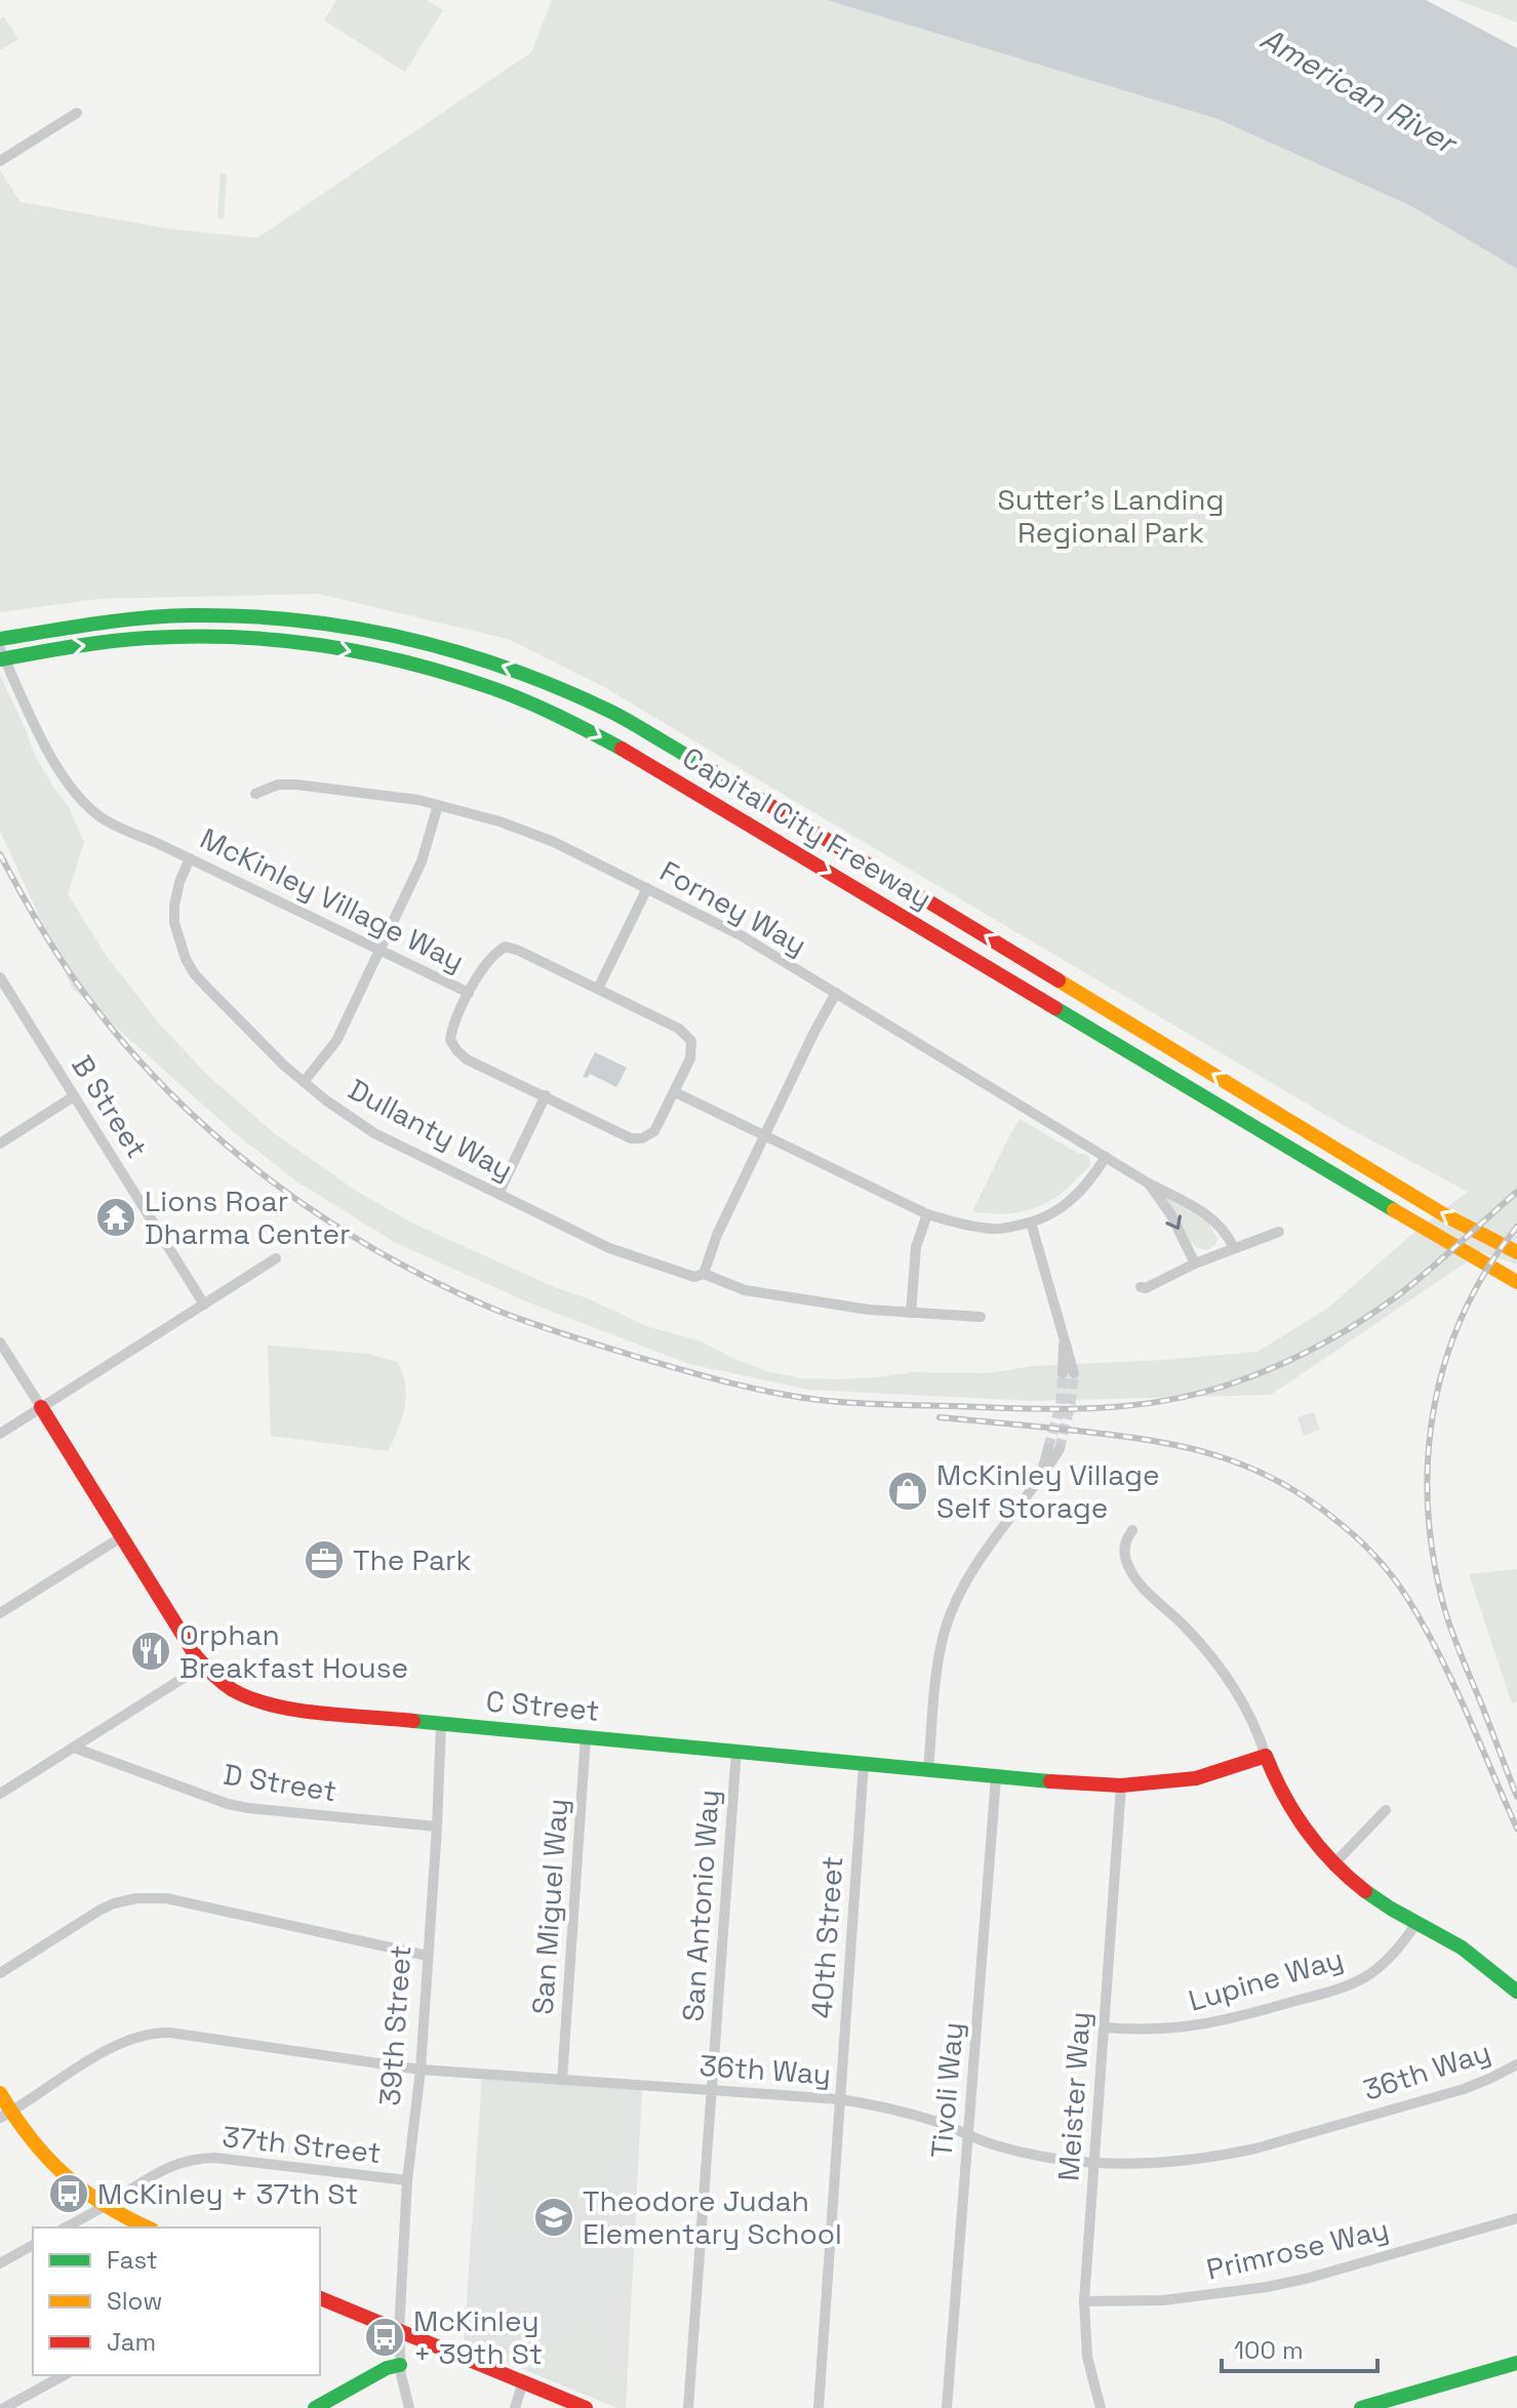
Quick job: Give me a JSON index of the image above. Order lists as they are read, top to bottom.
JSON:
{
  "streets": {
    "main road": ["Capital City Freeway", "C Street"],
    "street": [
      "McKinley Village Way",
      "Forney Way",
      "B Street",
      "Dullanty Way",
      "D Street",
      "San Antonio Way",
      "San Miguel Way",
      "40th Street",
      "Lupine Way",
      "39th Street",
      "36th Way",
      "Tivoli Way",
      "Meister Way",
      "37th Street",
      "Primrose Way"
    ]
  },
  "crossings": [
    ["McKinley Village Way", "Dullanty Way"],
    ["C Street", "San Antonio Way"],
    ["C Street", "San Miguel Way"],
    ["C Street", "40th Street"],
    ["C Street", "39th Street"],
    ["C Street", "Tivoli Way"],
    ["C Street", "Meister Way"],
    ["D Street", "39th Street"],
    ["San Antonio Way", "36th Way"],
    ["San Miguel Way", "36th Way"],
    ["40th Street", "36th Way"],
    ["Lupine Way", "Meister Way"],
    ["39th Street", "36th Way"],
    ["39th Street", "37th Street"],
    ["36th Way", "Tivoli Way"],
    ["36th Way", "Meister Way"],
    ["Meister Way", "Primrose Way"]
  ],
  "water": ["American River"],
  "parks": ["Sutter's Landing Regional Park"],
  "places": {
    "temple": ["Lions Roar Dharma Center"],
    "shop": ["McKinley Village Self Storage"],
    "office": ["The Park"],
    "restaurant": ["Orphan Breakfast House"],
    "bus stop": ["McKinley + 37th St", "McKinley + 39th St"],
    "school or university": ["Theodore Judah Elementary School"]
  },
  "legend": ["Fast", "Slow", "Jam"],
  "scale_bar": "100 m"
}
